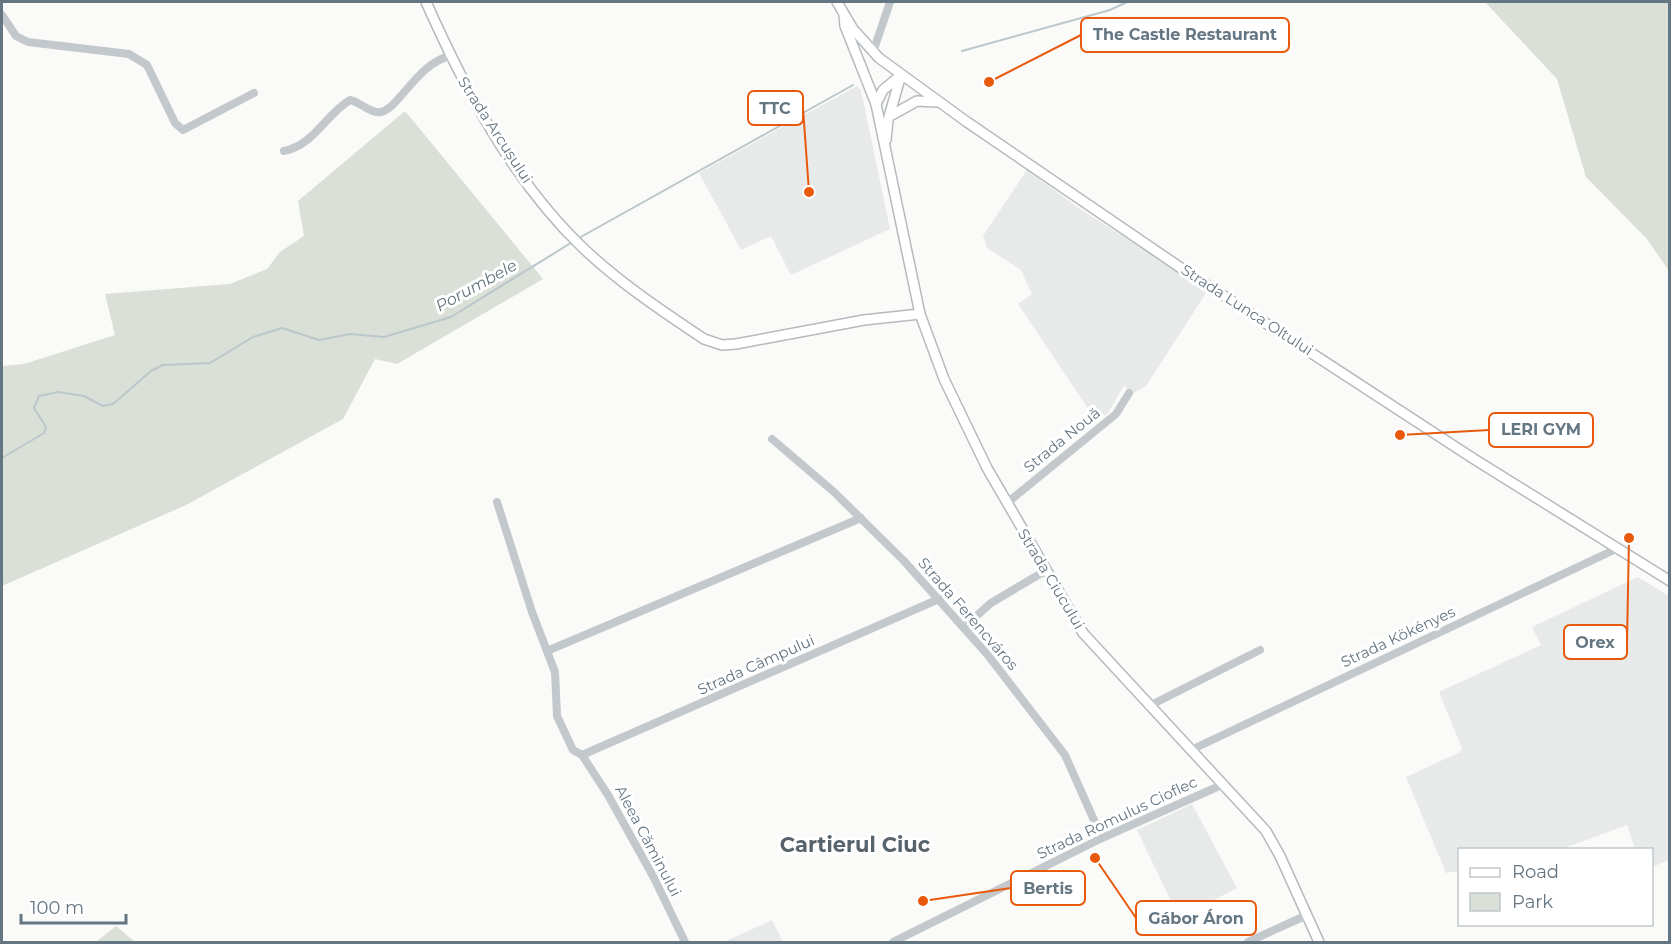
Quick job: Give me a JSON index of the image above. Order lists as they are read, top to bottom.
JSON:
{
  "streets": {
    "main road": ["Strada Arcușului", "Strada Lunca Oltului", "Strada Ciucului"],
    "street": [
      "Strada Nouă",
      "Strada Ferencváros",
      "Strada Kökényes",
      "Strada Câmpului",
      "Strada Romulus Cioflec",
      "Aleea Căminului"
    ]
  },
  "crossings": [
    ["Strada Arcușului", "Strada Ciucului"],
    ["Strada Lunca Oltului", "Strada Kökényes"],
    ["Strada Nouă", "Strada Ciucului"],
    ["Strada Ciucului", "Strada Kökényes"],
    ["Strada Ciucului", "Strada Romulus Cioflec"],
    ["Strada Ferencváros", "Strada Câmpului"],
    ["Strada Ferencváros", "Strada Romulus Cioflec"],
    ["Strada Câmpului", "Aleea Căminului"]
  ],
  "districts": ["Cartierul Ciuc"],
  "water": ["Porumbele"],
  "places": [
    "The Castle Restaurant",
    "TTC",
    "LERI GYM",
    "Orex",
    "Gábor Áron",
    "Bertis"
  ],
  "legend": ["Road", "Park"],
  "scale_bar": "100 m"
}
